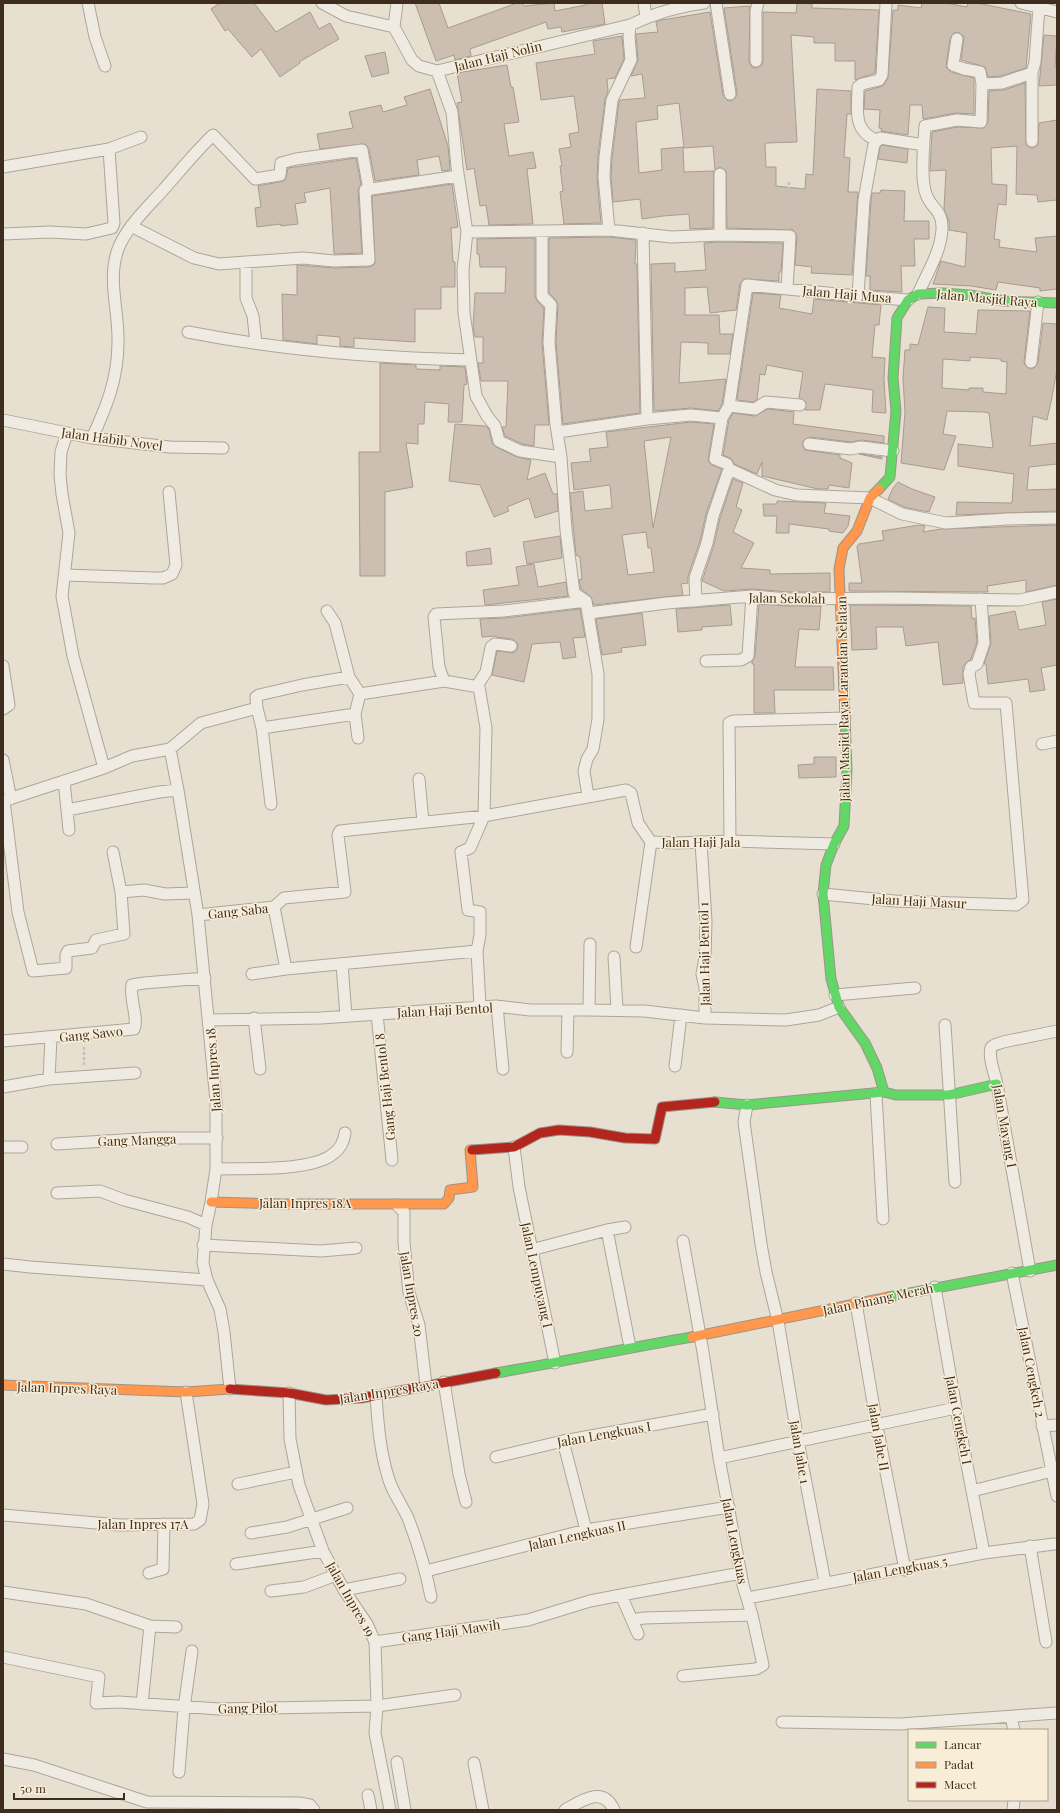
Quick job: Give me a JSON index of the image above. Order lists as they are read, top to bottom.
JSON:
{
  "streets": {
    "street": [
      "Jalan Haji Nolin",
      "Jalan Haji Musa",
      "Jalan Masjid Raya",
      "Jalan Habib Novel",
      "Jalan Sekolah",
      "Jalan Masjid Raya Larandan Selatan",
      "Jalan Haji Jala",
      "Jalan Haji Masur",
      "Gang Saba",
      "Jalan Haji Bentol 1",
      "Jalan Haji Bentol",
      "Gang Sawo",
      "Jalan Inpres 18",
      "Gang Haji Bentol 8",
      "Jalan Mayang I",
      "Gang Mangga",
      "Jalan Inpres 18A",
      "Jalan Lempuyang I",
      "Jalan Inpres 20",
      "Jalan Pinang Merah",
      "Jalan Cengkeh 2",
      "Jalan Inpres Raya",
      "Jalan Cengkeh I",
      "Jalan Lengkuas I",
      "Jalan Jahe II",
      "Jalan Jahe 1",
      "Jalan Inpres 17A",
      "Jalan Lengkuas II",
      "Jalan Lengkuas",
      "Jalan Lengkuas 5",
      "Jalan Inpres 19",
      "Gang Haji Mawih",
      "Gang Pilot"
    ]
  },
  "crossings": [
    ["Jalan Haji Musa", "Jalan Masjid Raya"],
    ["Jalan Haji Musa", "Jalan Masjid Raya Larandan Selatan"],
    ["Jalan Masjid Raya", "Jalan Masjid Raya Larandan Selatan"],
    ["Jalan Sekolah", "Jalan Masjid Raya Larandan Selatan"],
    ["Jalan Sekolah", "Jalan Haji Masur"],
    ["Jalan Masjid Raya Larandan Selatan", "Jalan Haji Jala"],
    ["Jalan Masjid Raya Larandan Selatan", "Jalan Haji Masur"],
    ["Jalan Masjid Raya Larandan Selatan", "Jalan Haji Bentol"],
    ["Jalan Haji Jala", "Gang Saba"],
    ["Jalan Haji Jala", "Jalan Haji Bentol 1"],
    ["Gang Saba", "Jalan Inpres 18"],
    ["Jalan Haji Bentol 1", "Jalan Haji Bentol"],
    ["Jalan Haji Bentol", "Jalan Inpres 18"],
    ["Jalan Haji Bentol", "Gang Haji Bentol 8"],
    ["Gang Sawo", "Jalan Inpres 18"],
    ["Jalan Inpres 18", "Gang Mangga"],
    ["Jalan Inpres 18", "Jalan Inpres 18A"],
    ["Jalan Inpres 18", "Jalan Inpres Raya"],
    ["Jalan Mayang I", "Jalan Pinang Merah"],
    ["Jalan Inpres 18A", "Jalan Lempuyang I"],
    ["Jalan Inpres 18A", "Jalan Inpres 20"],
    ["Jalan Lempuyang I", "Jalan Inpres Raya"],
    ["Jalan Inpres 20", "Jalan Inpres Raya"],
    ["Jalan Pinang Merah", "Jalan Cengkeh 2"],
    ["Jalan Pinang Merah", "Jalan Inpres Raya"],
    ["Jalan Pinang Merah", "Jalan Cengkeh I"],
    ["Jalan Pinang Merah", "Jalan Jahe II"],
    ["Jalan Pinang Merah", "Jalan Jahe 1"],
    ["Jalan Pinang Merah", "Jalan Lengkuas"],
    ["Jalan Inpres Raya", "Jalan Inpres 17A"],
    ["Jalan Inpres Raya", "Jalan Lengkuas"],
    ["Jalan Inpres Raya", "Jalan Inpres 19"],
    ["Jalan Cengkeh I", "Jalan Lengkuas 5"],
    ["Jalan Lengkuas I", "Jalan Lengkuas"],
    ["Jalan Jahe II", "Jalan Lengkuas 5"],
    ["Jalan Jahe 1", "Jalan Lengkuas 5"],
    ["Jalan Lengkuas II", "Jalan Lengkuas"],
    ["Jalan Lengkuas", "Jalan Lengkuas 5"],
    ["Jalan Lengkuas", "Gang Haji Mawih"],
    ["Jalan Inpres 19", "Gang Haji Mawih"],
    ["Jalan Inpres 19", "Gang Pilot"]
  ],
  "legend": ["Lancar", "Padat", "Macet"],
  "scale_bar": "50 m"
}
